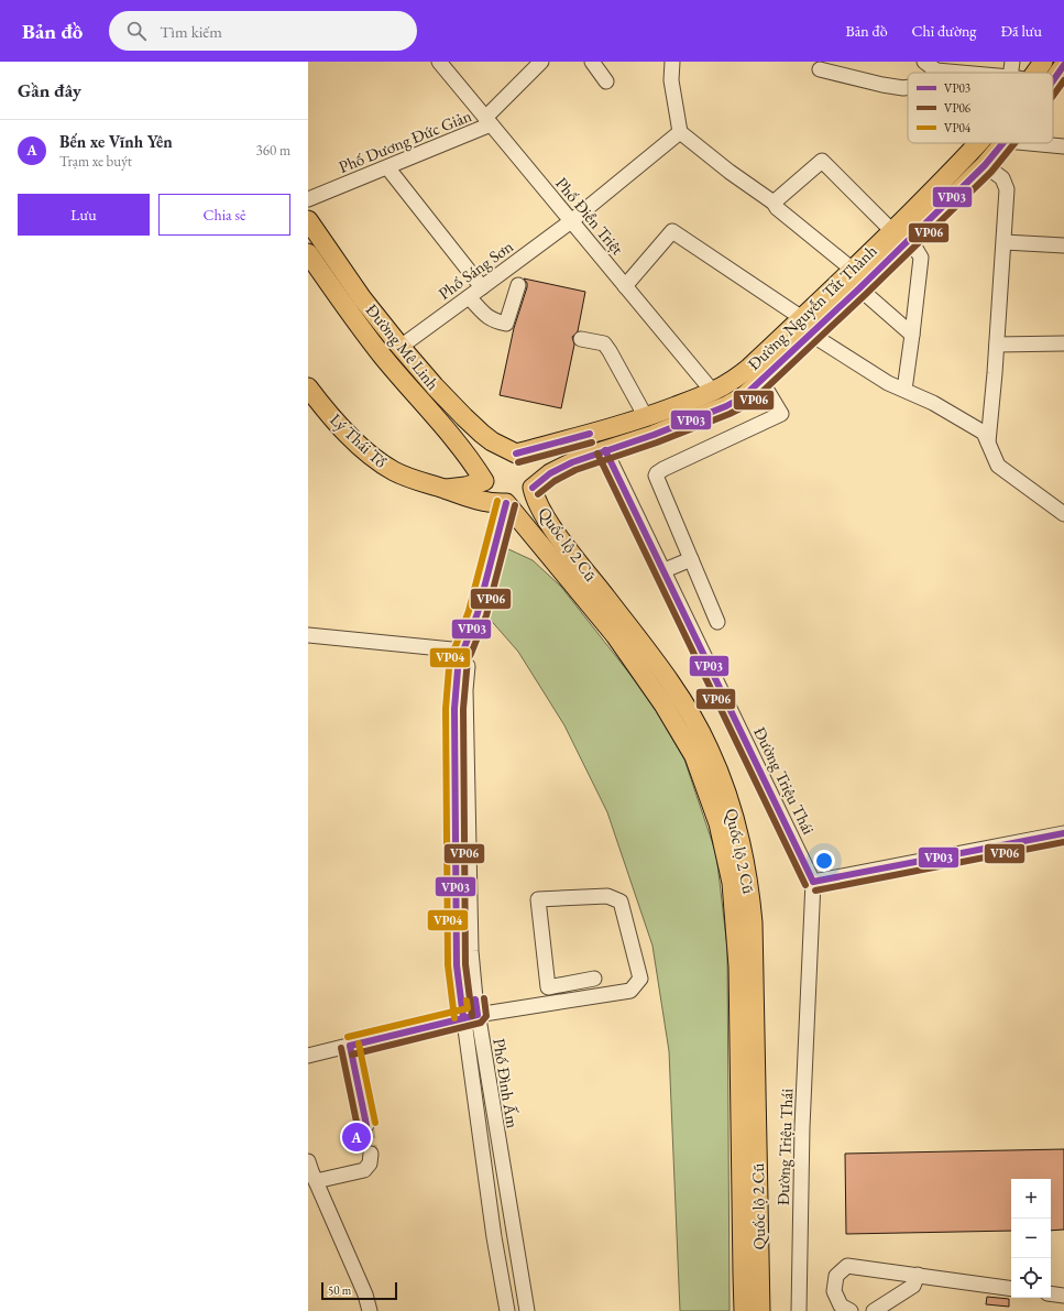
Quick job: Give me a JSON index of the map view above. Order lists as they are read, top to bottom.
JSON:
{
  "streets": {
    "main road": [
      "Đường Nguyễn Tất Thành",
      "Đường Mê Linh",
      "Lý Thái Tổ",
      "Quốc lộ 2 Cũ"
    ],
    "street": [
      "Phố Dương Đức Giản",
      "Phố Điển Triệt",
      "Phố Sáng Sơn",
      "Đường Triệu Thái",
      "Phố Đình Ấm"
    ]
  },
  "crossings": [
    ["Phố Dương Đức Giản", "Phố Điển Triệt"],
    ["Phố Điển Triệt", "Phố Sáng Sơn"],
    ["Phố Điển Triệt", "Đường Nguyễn Tất Thành"],
    ["Phố Sáng Sơn", "Đường Mê Linh"],
    ["Đường Nguyễn Tất Thành", "Đường Mê Linh"],
    ["Đường Nguyễn Tất Thành", "Lý Thái Tổ"],
    ["Đường Nguyễn Tất Thành", "Quốc lộ 2 Cũ"],
    ["Đường Nguyễn Tất Thành", "Đường Triệu Thái"],
    ["Đường Nguyễn Tất Thành", "Phố Đình Ấm"],
    ["Đường Mê Linh", "Lý Thái Tổ"],
    ["Đường Mê Linh", "Quốc lộ 2 Cũ"],
    ["Đường Mê Linh", "Phố Đình Ấm"],
    ["Lý Thái Tổ", "Quốc lộ 2 Cũ"],
    ["Lý Thái Tổ", "Phố Đình Ấm"],
    ["Quốc lộ 2 Cũ", "Phố Đình Ấm"]
  ],
  "lines": ["transit line VP03", "transit line VP06", "transit line VP04"],
  "legend": ["VP03", "VP06", "VP04"],
  "scale_bar": "50 m",
  "page": {
    "header": "Bản đồ",
    "search": "Tìm kiếm",
    "nav": ["Bản đồ", "Chỉ đường", "Đã lưu"],
    "heading": "Gần đây",
    "list": [
      {
        "mark": "A",
        "name": "Bến xe Vĩnh Yên",
        "note": "Trạm xe buýt",
        "value": "360 m"
      }
    ],
    "buttons": ["Lưu", "Chia sẻ"],
    "pins": "A",
    "map_buttons": ["+", "−"],
    "scale": "50 m"
  }
}
